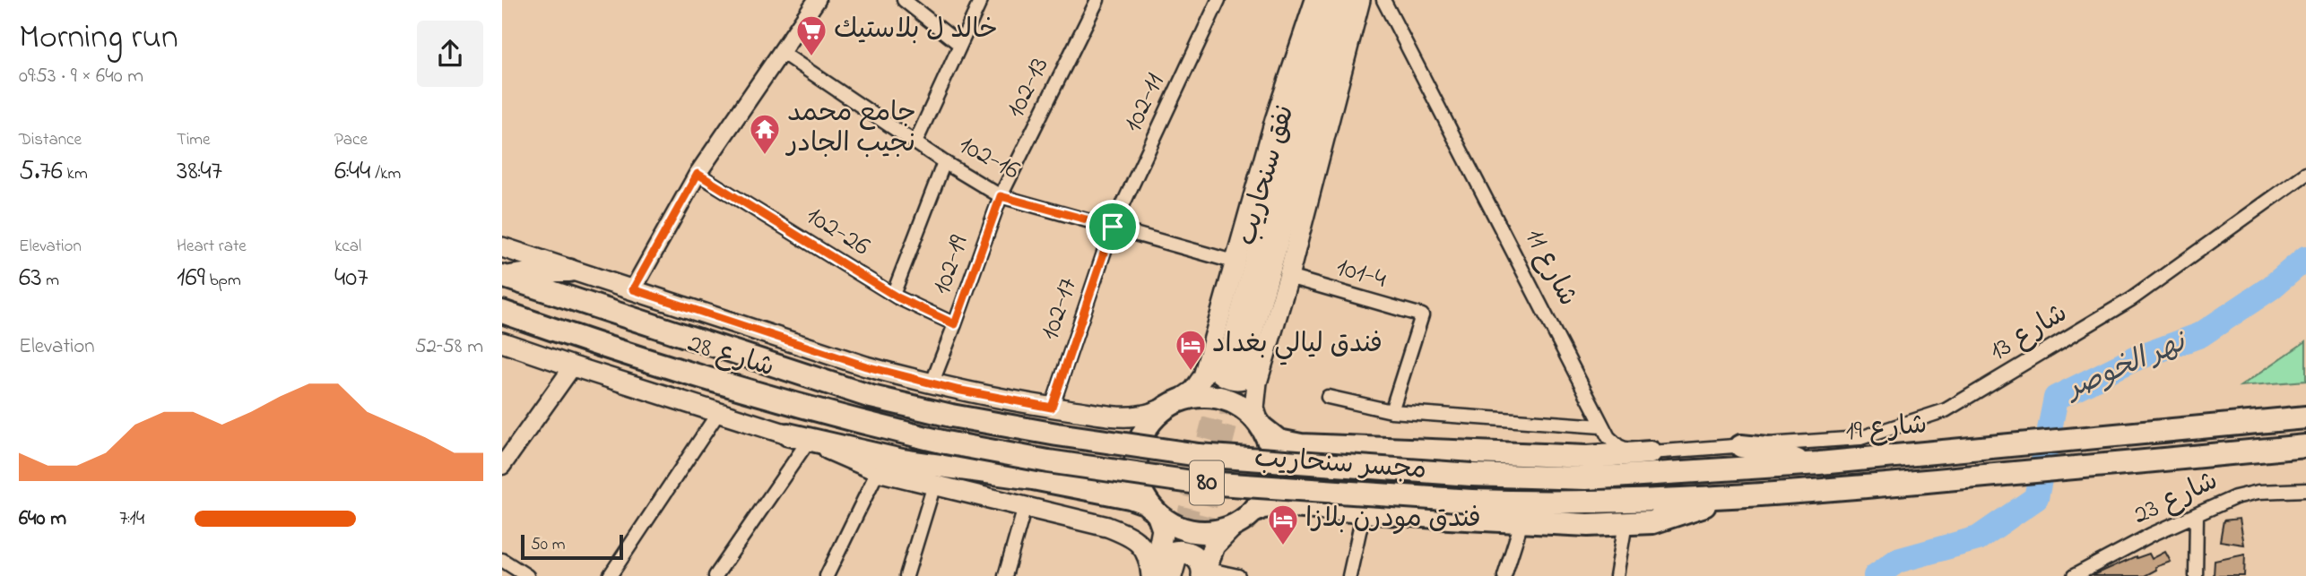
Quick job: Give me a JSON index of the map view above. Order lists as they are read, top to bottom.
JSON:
{
  "streets": {
    "highway": [
      "شارع 28",
      "شارع 19",
      "مجسر سنحاريب",
      "80"
    ],
    "main road": ["نفق سنحاريب"],
    "street": [
      "102-13",
      "102-11",
      "102-16",
      "102-26",
      "102-19",
      "شارع 11",
      "101-4",
      "102-17",
      "شارع 13",
      "شارع 23"
    ]
  },
  "crossings": [
    ["102-13", "102-16"],
    ["102-13", "102-19"],
    ["102-11", "102-16"],
    ["102-11", "102-17"],
    ["102-16", "102-19"],
    ["102-16", "102-17"],
    ["102-26", "102-19"],
    ["شارع 11", "شارع 13"],
    ["شارع 28", "مجسر سنحاريب"],
    ["شارع 19", "مجسر سنحاريب"]
  ],
  "water": ["نهر الخوصر"],
  "places": {
    "supermarket": ["خالد ل بلاستيك"],
    "temple": ["جامع محمد نجيب الجادر"],
    "hotel": ["فندق ليالي بغداد", "فندق مودرن بلازا"]
  },
  "scale_bar": "50 m",
  "page": {
    "heading": ["Morning run", "09:53 · 9 × 640 m"],
    "stats": [
      ["Distance", "5.76 km"],
      ["Time", "38:47"],
      ["Pace", "6:44 /km"],
      ["Elevation", "63 m"],
      ["Heart rate", "169 bpm"],
      ["kcal", "407"]
    ],
    "chart": ["Elevation", "52–58 m"],
    "list": [
      {
        "name": "640 m",
        "note": "7:14"
      }
    ],
    "scale": "50 m"
  }
}
